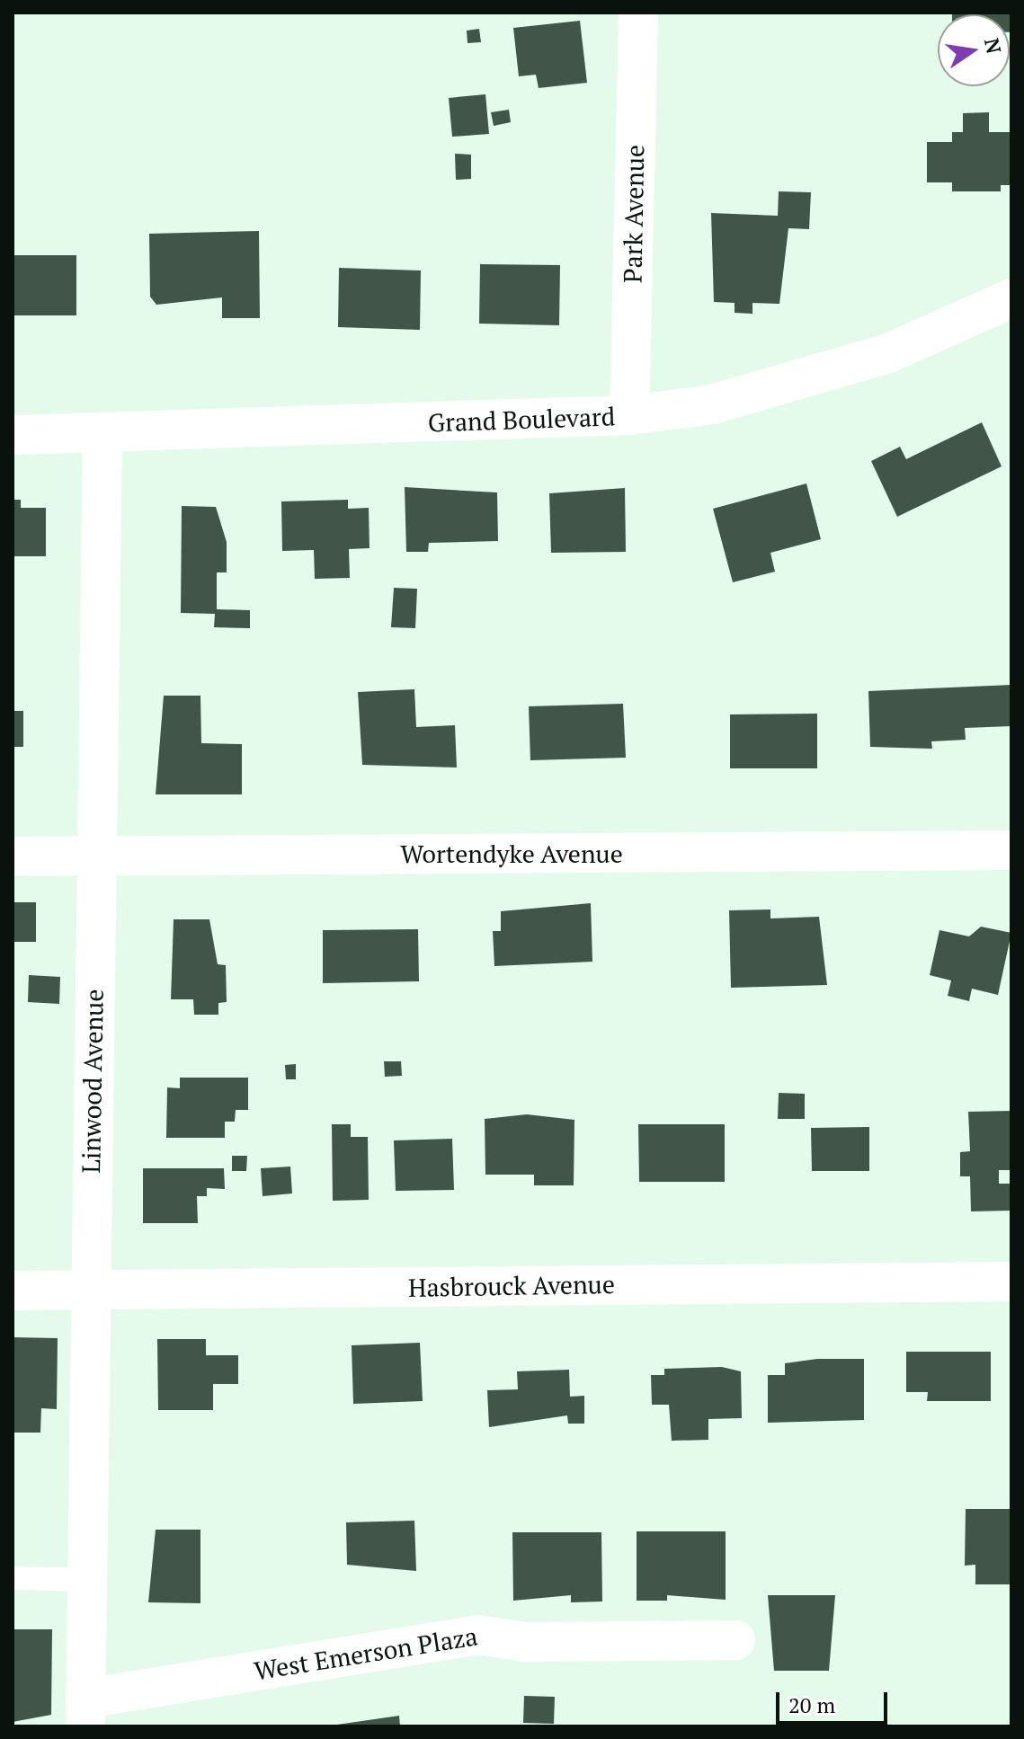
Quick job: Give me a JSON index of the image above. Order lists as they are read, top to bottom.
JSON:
{
  "streets": {
    "street": [
      "Park Avenue",
      "Grand Boulevard",
      "Wortendyke Avenue",
      "Linwood Avenue",
      "Hasbrouck Avenue",
      "West Emerson Plaza"
    ]
  },
  "crossings": [
    ["Park Avenue", "Grand Boulevard"],
    ["Grand Boulevard", "Linwood Avenue"],
    ["Wortendyke Avenue", "Linwood Avenue"],
    ["Linwood Avenue", "Hasbrouck Avenue"],
    ["Linwood Avenue", "West Emerson Plaza"]
  ],
  "scale_bar": "20 m",
  "north": "right"
}
